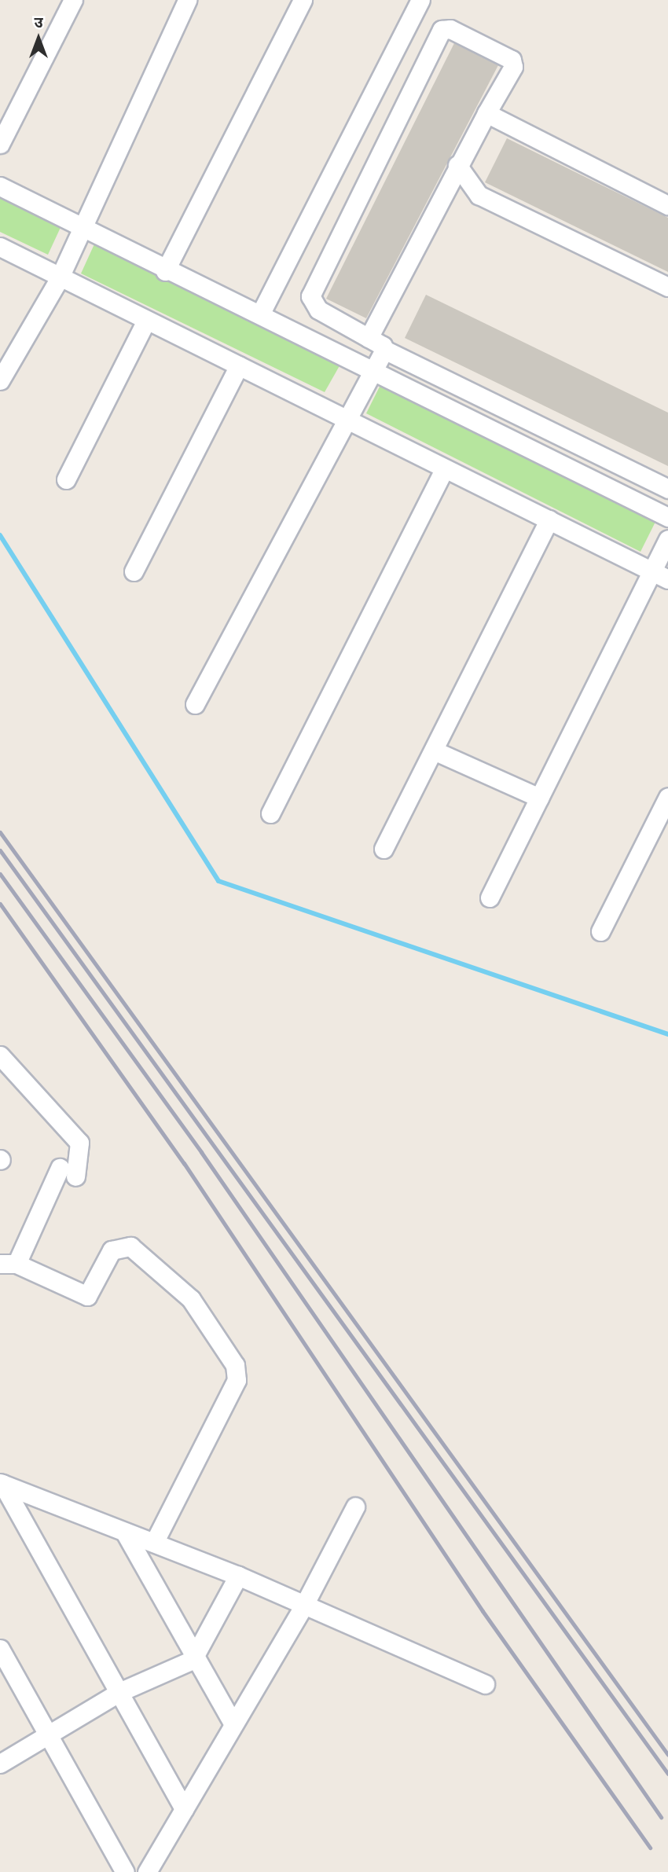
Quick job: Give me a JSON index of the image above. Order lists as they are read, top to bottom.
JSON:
{
  "north": "top"
}
